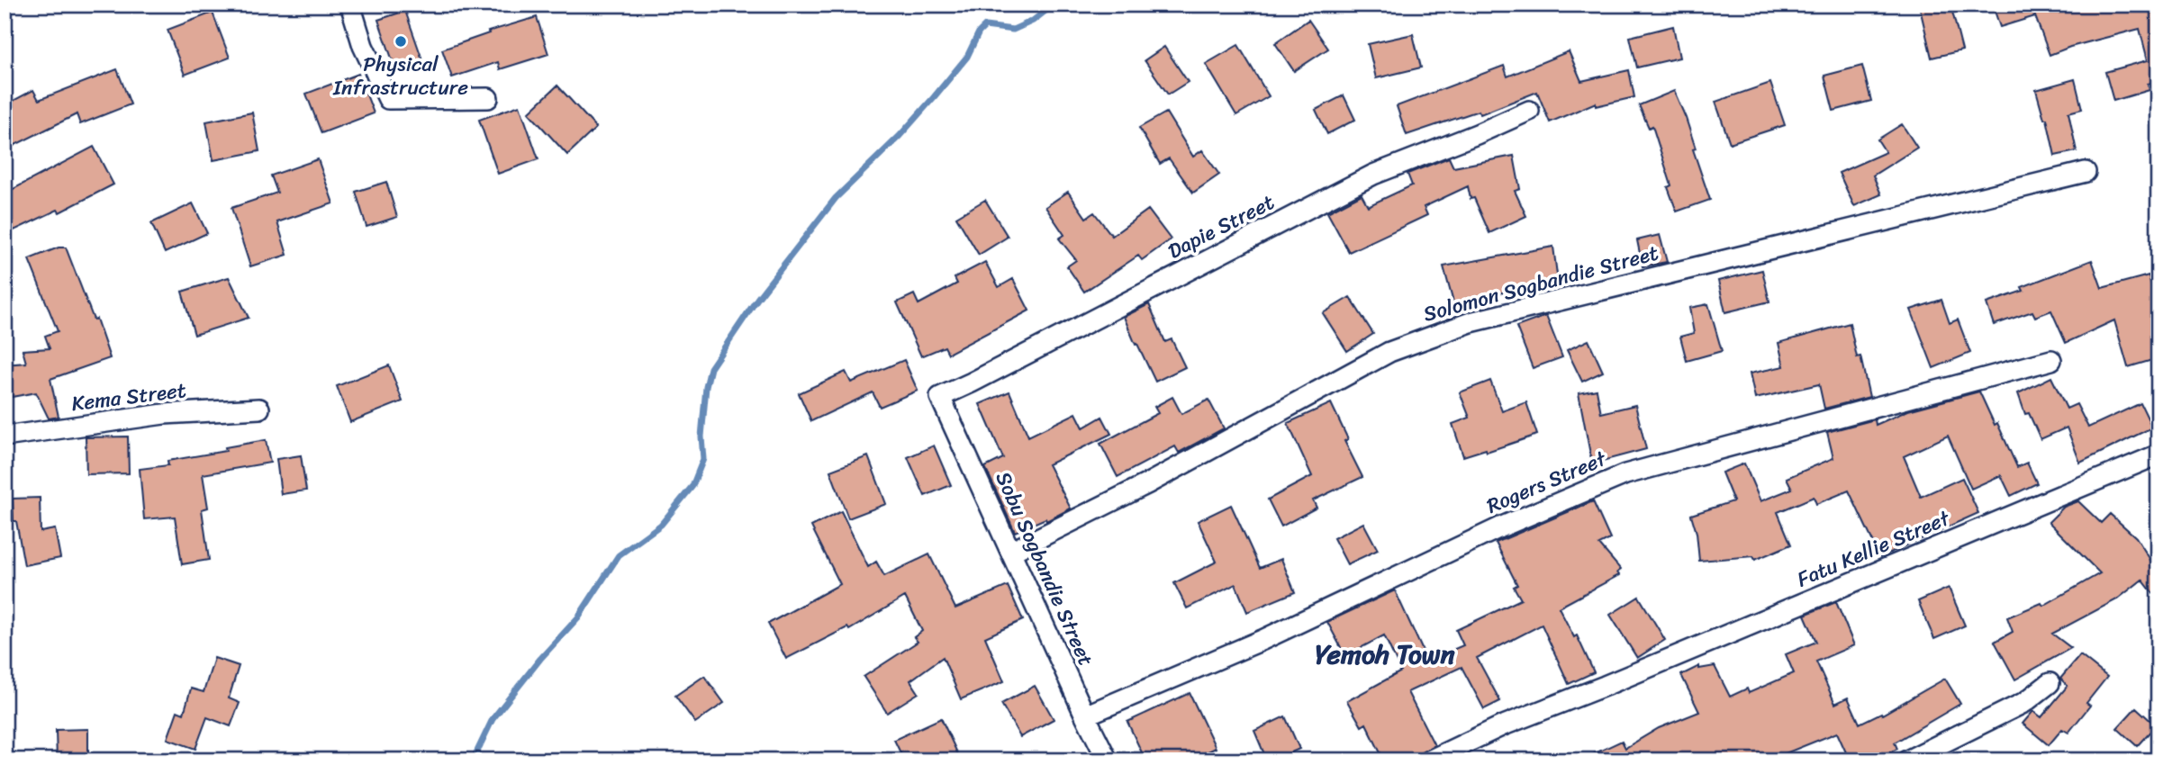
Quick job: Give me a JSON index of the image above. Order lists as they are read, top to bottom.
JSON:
{
  "streets": {
    "street": [
      "Dapie Street",
      "Solomon Sogbandie Street",
      "Kema Street",
      "Rogers Street",
      "Fatu Kellie Street",
      "Sobu Sogbandie Street"
    ]
  },
  "crossings": [
    ["Dapie Street", "Sobu Sogbandie Street"],
    ["Solomon Sogbandie Street", "Sobu Sogbandie Street"],
    ["Rogers Street", "Sobu Sogbandie Street"]
  ],
  "districts": ["Yemoh Town"],
  "places": ["Physical Infrastructure"]
}
